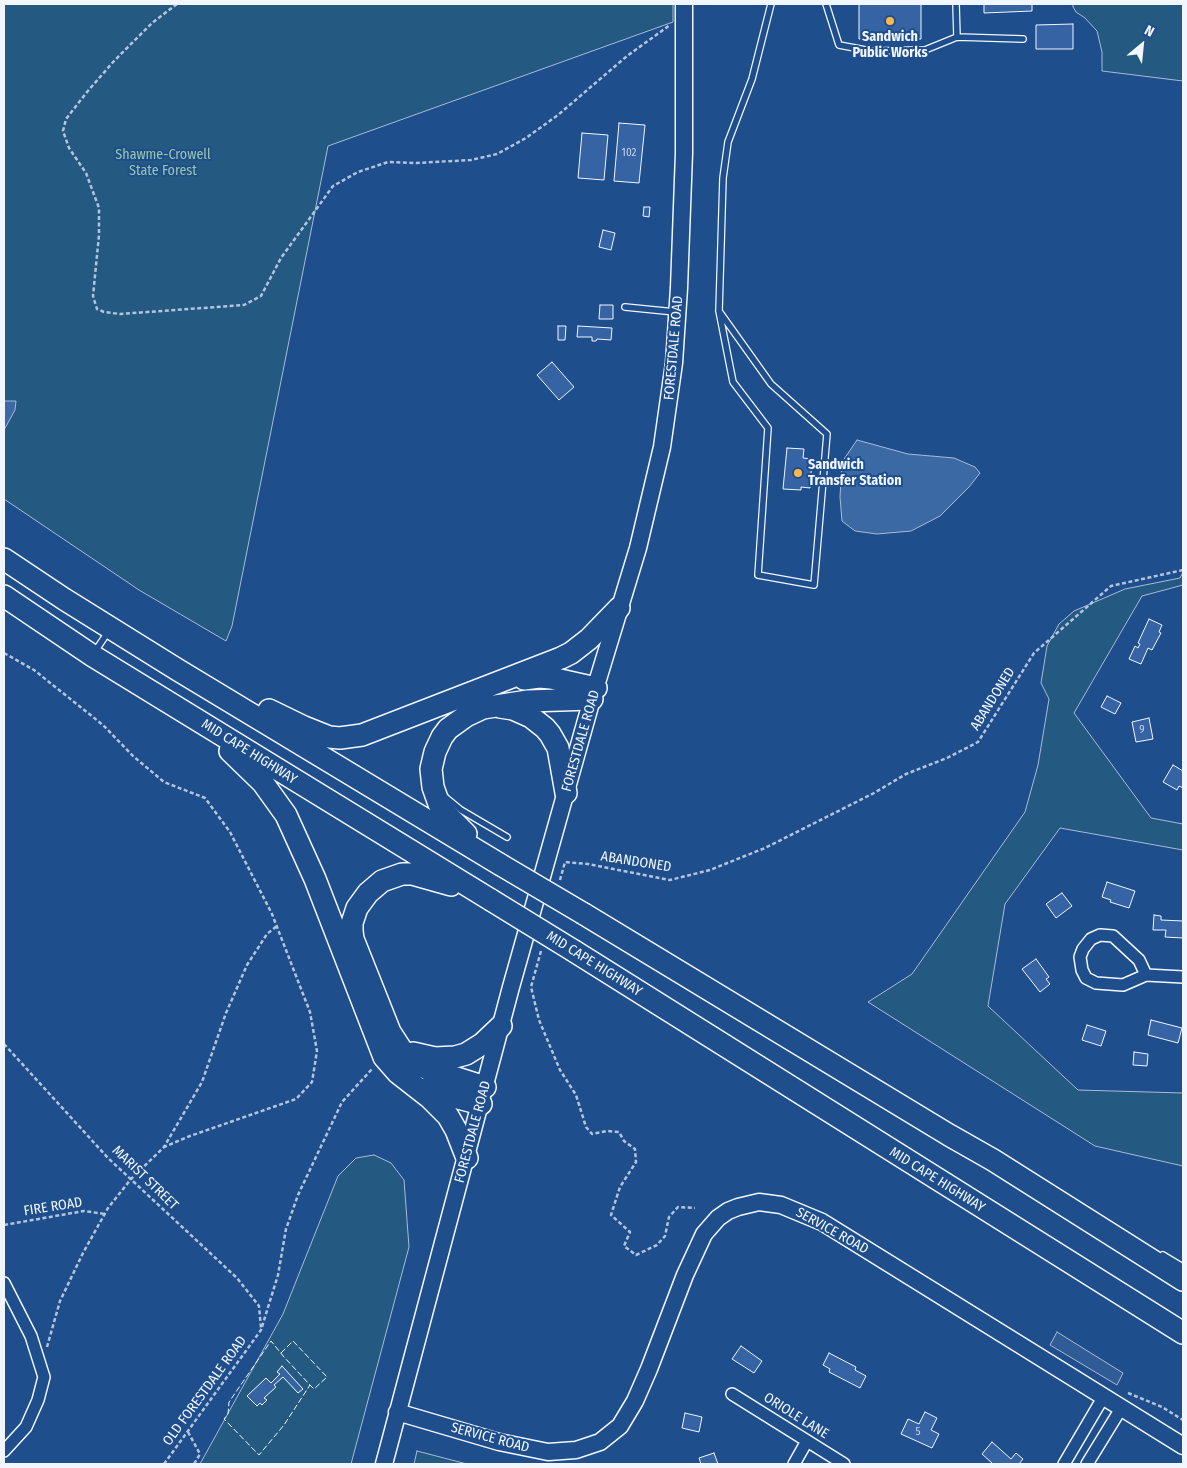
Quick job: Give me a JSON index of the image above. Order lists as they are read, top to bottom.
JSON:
{
  "streets": {
    "highway": ["MID CAPE HIGHWAY"],
    "main road": ["FORESTDALE ROAD", "SERVICE ROAD"],
    "street": ["ORIOLE LANE"],
    "path": [
      "ABANDONED",
      "MARIST STREET",
      "FIRE ROAD",
      "OLD FORESTDALE ROAD"
    ]
  },
  "crossings": [
    ["FORESTDALE ROAD", "SERVICE ROAD"],
    ["MARIST STREET", "OLD FORESTDALE ROAD"]
  ],
  "parks": ["Shawme-Crowell State Forest"],
  "places": ["Sandwich Public Works", "Sandwich Transfer Station"],
  "house_numbers": ["102", "9", "5"],
  "north": "top right"
}
